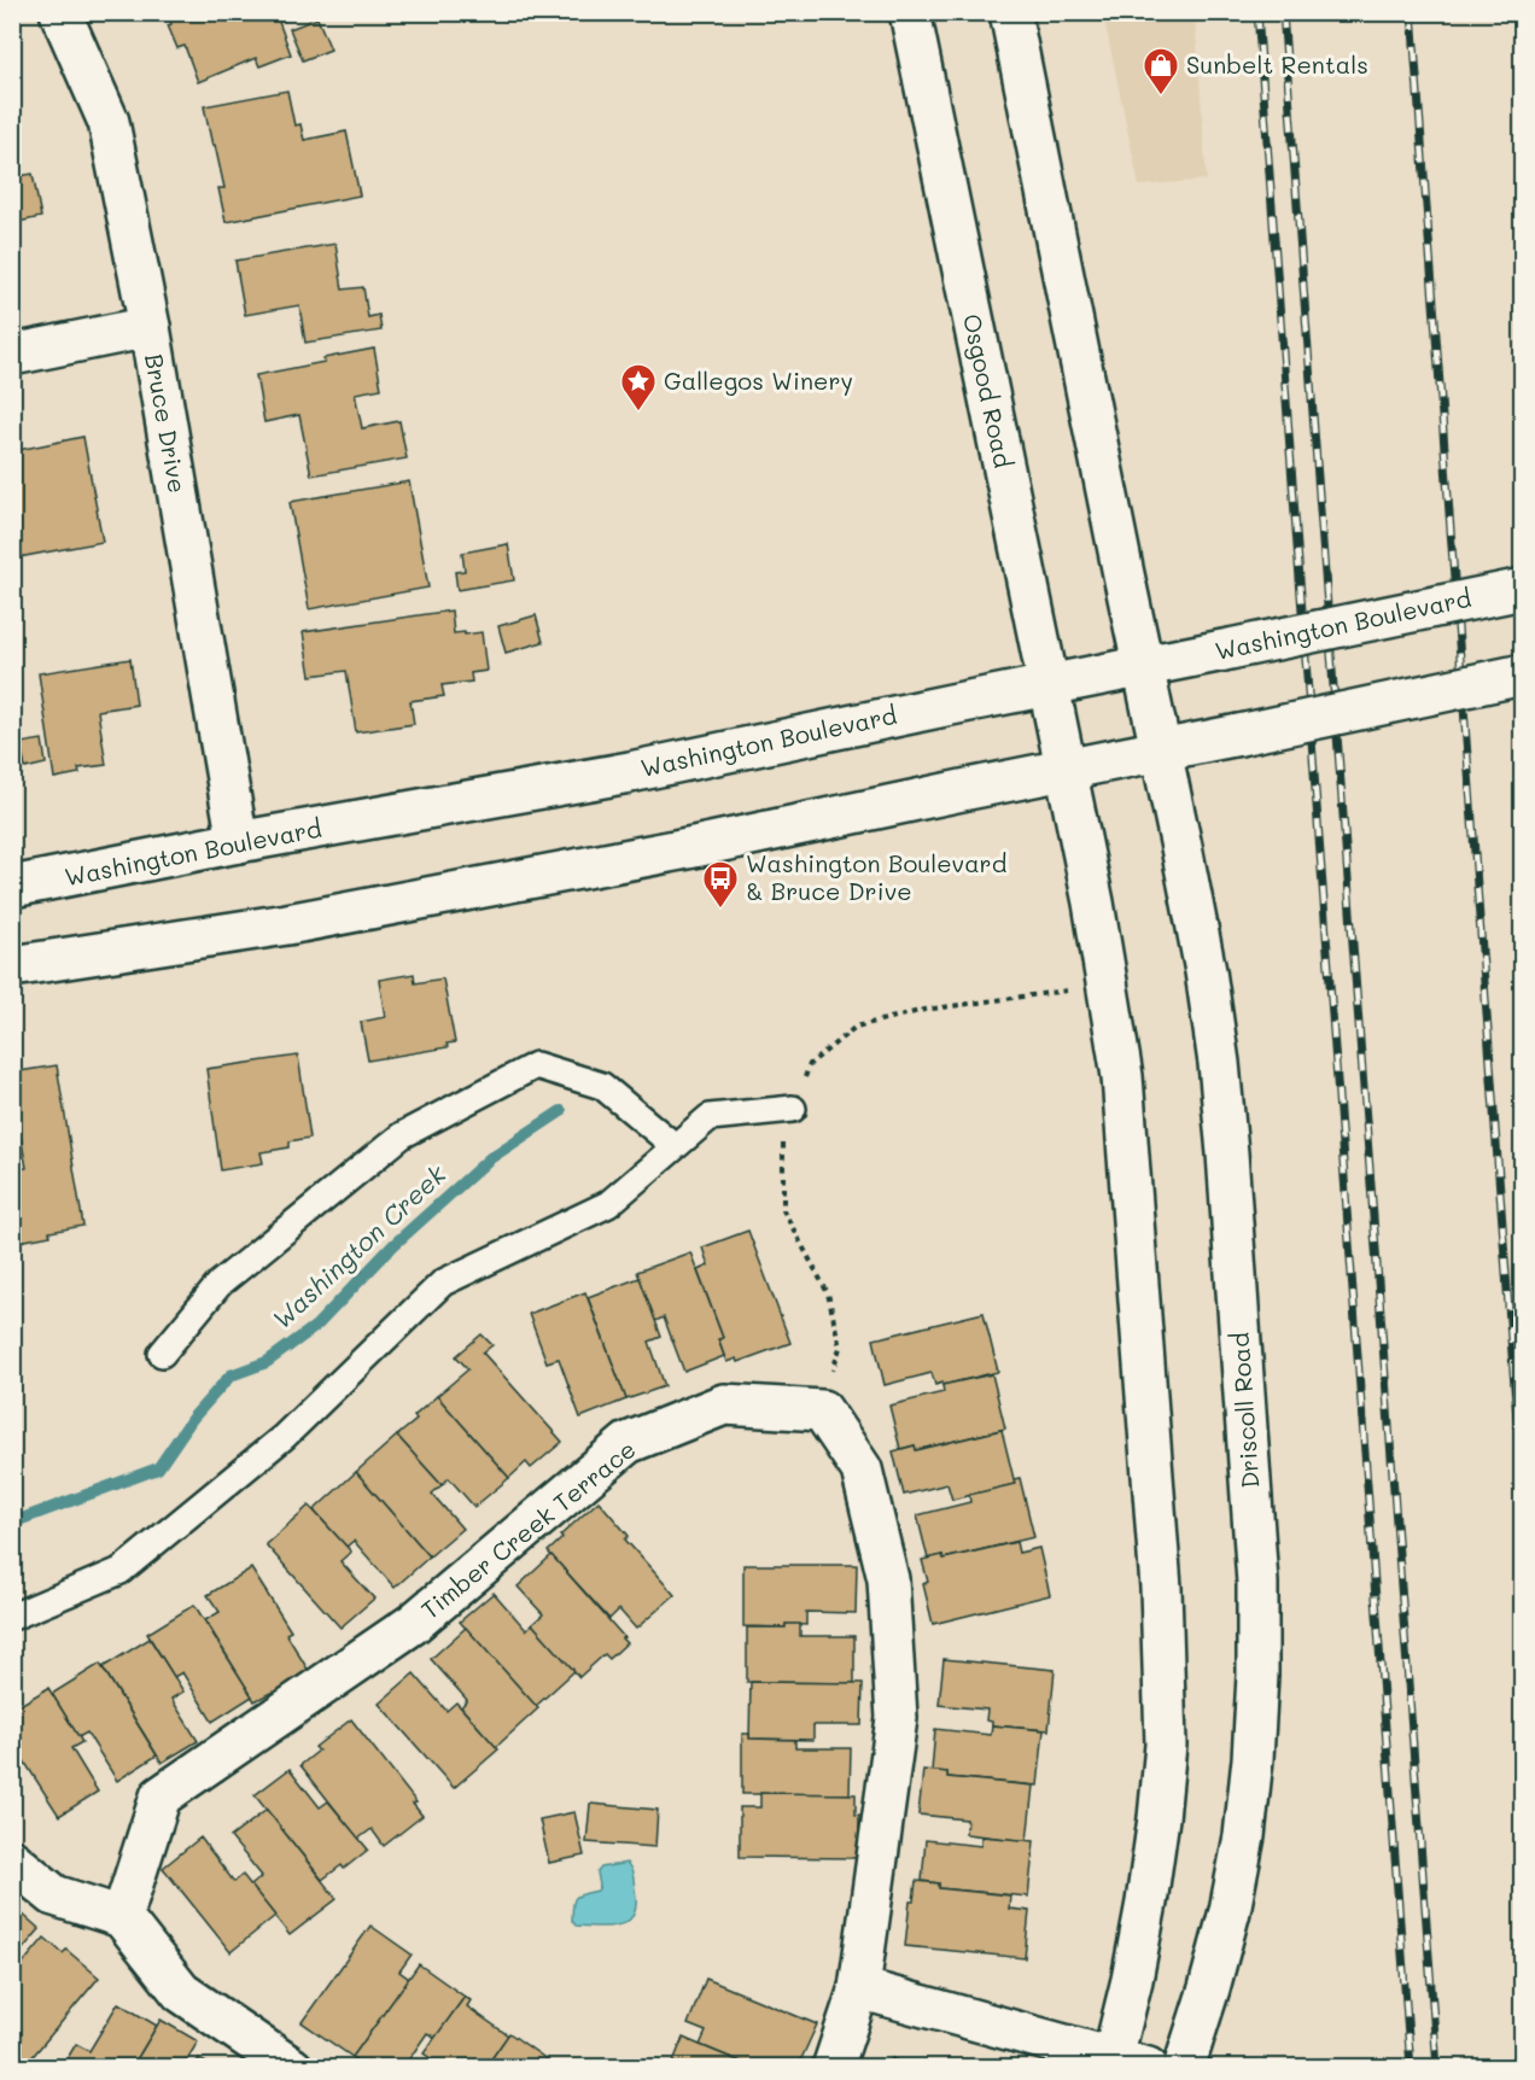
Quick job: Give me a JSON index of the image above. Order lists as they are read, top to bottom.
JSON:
{
  "streets": {
    "street": [
      "Osgood Road",
      "Bruce Drive",
      "Washington Boulevard",
      "Driscoll Road",
      "Timber Creek Terrace"
    ]
  },
  "crossings": [
    ["Osgood Road", "Washington Boulevard"],
    ["Bruce Drive", "Washington Boulevard"]
  ],
  "water": ["Washington Creek"],
  "places": {
    "shop": ["Sunbelt Rentals"],
    "place": ["Gallegos Winery"],
    "bus stop": ["Washington Boulevard & Bruce Drive"]
  }
}
